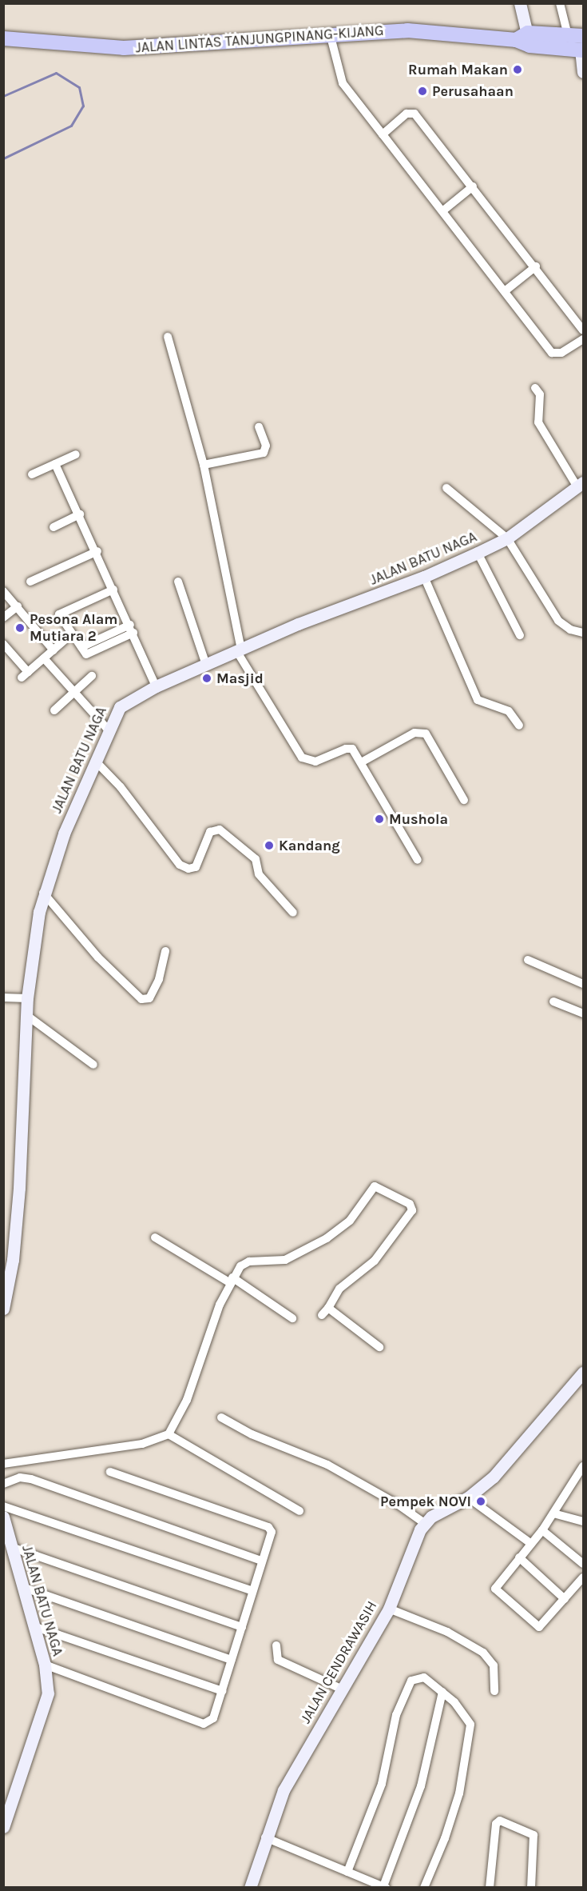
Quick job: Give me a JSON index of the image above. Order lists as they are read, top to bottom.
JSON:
{
  "streets": {
    "highway": ["JALAN LINTAS TANJUNGPINANG-KIJANG"],
    "street": ["JALAN BATU NAGA", "JALAN CENDRAWASIH"]
  },
  "places": [
    "Rumah Makan",
    "Perusahaan",
    "Pesona Alam Mutiara 2",
    "Masjid",
    "Mushola",
    "Kandang",
    "Pempek NOVI"
  ]
}
